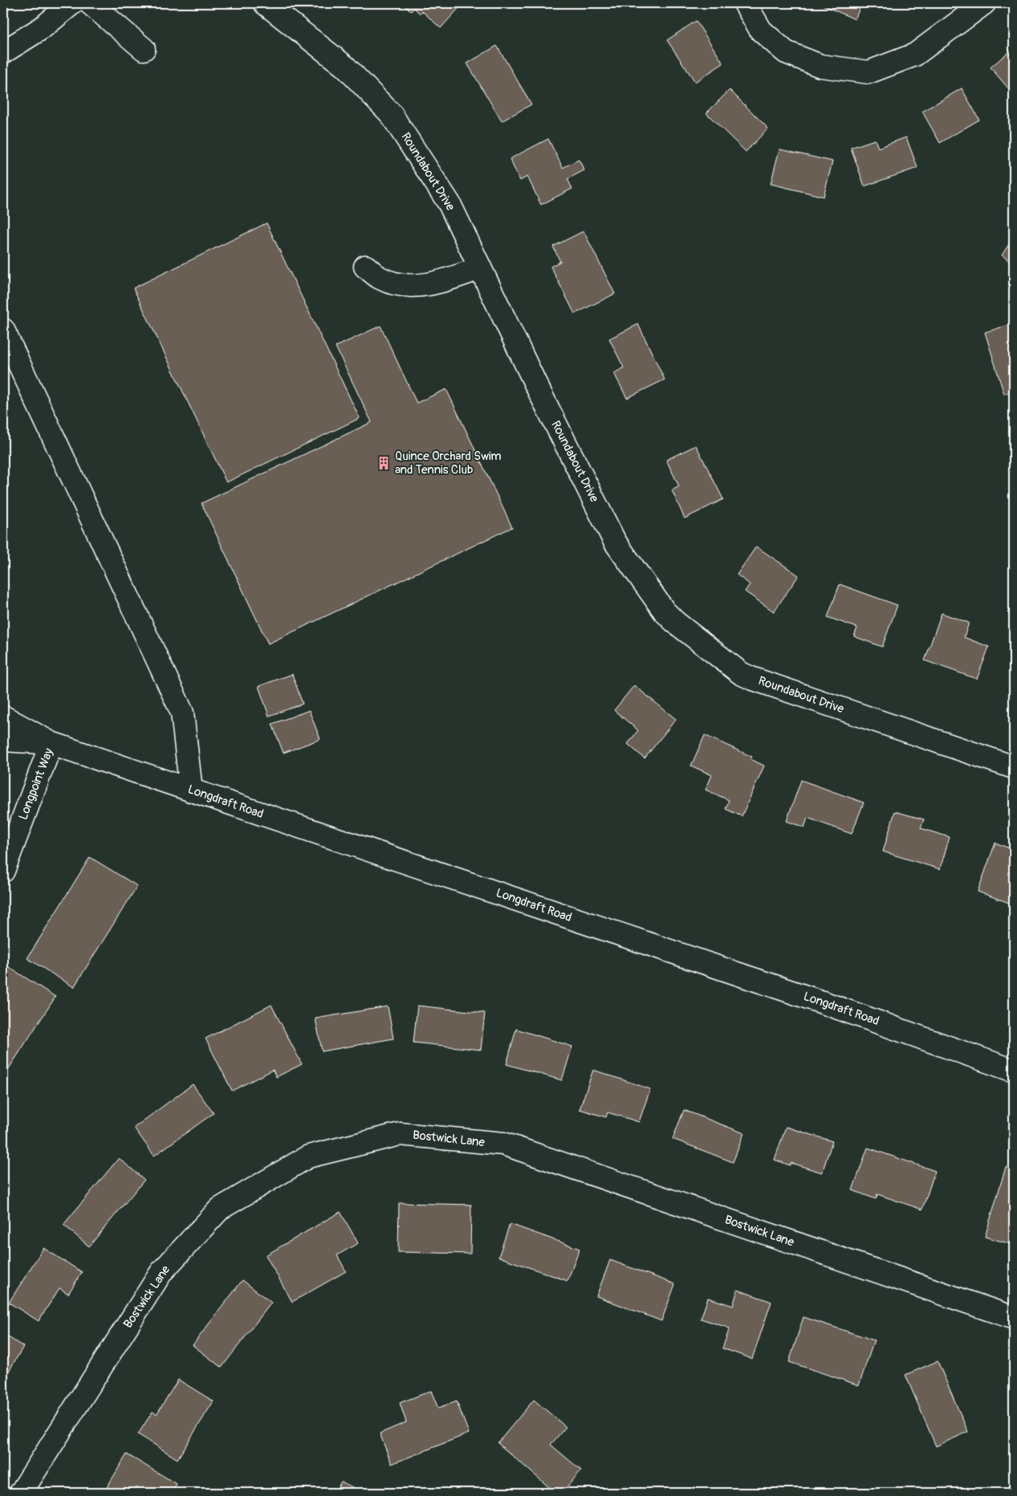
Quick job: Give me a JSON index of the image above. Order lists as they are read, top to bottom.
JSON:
{
  "streets": {
    "street": [
      "Roundabout Drive",
      "Longpoint Way",
      "Longdraft Road",
      "Bostwick Lane"
    ]
  },
  "crossings": [
    ["Longpoint Way", "Longdraft Road"]
  ],
  "places": {
    "building": ["Quince Orchard Swim and Tennis Club"]
  }
}
